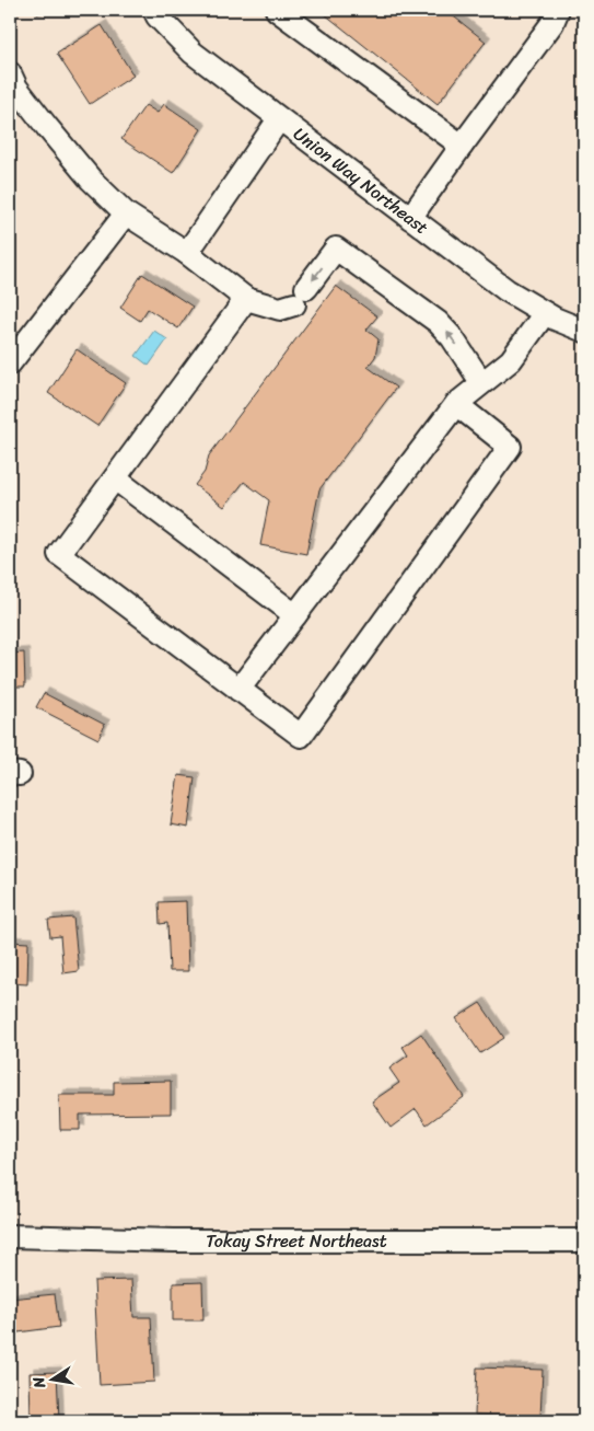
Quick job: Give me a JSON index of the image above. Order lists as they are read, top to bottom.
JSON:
{
  "streets": {
    "street": ["Union Way Northeast", "Tokay Street Northeast"]
  },
  "north": "left"
}
